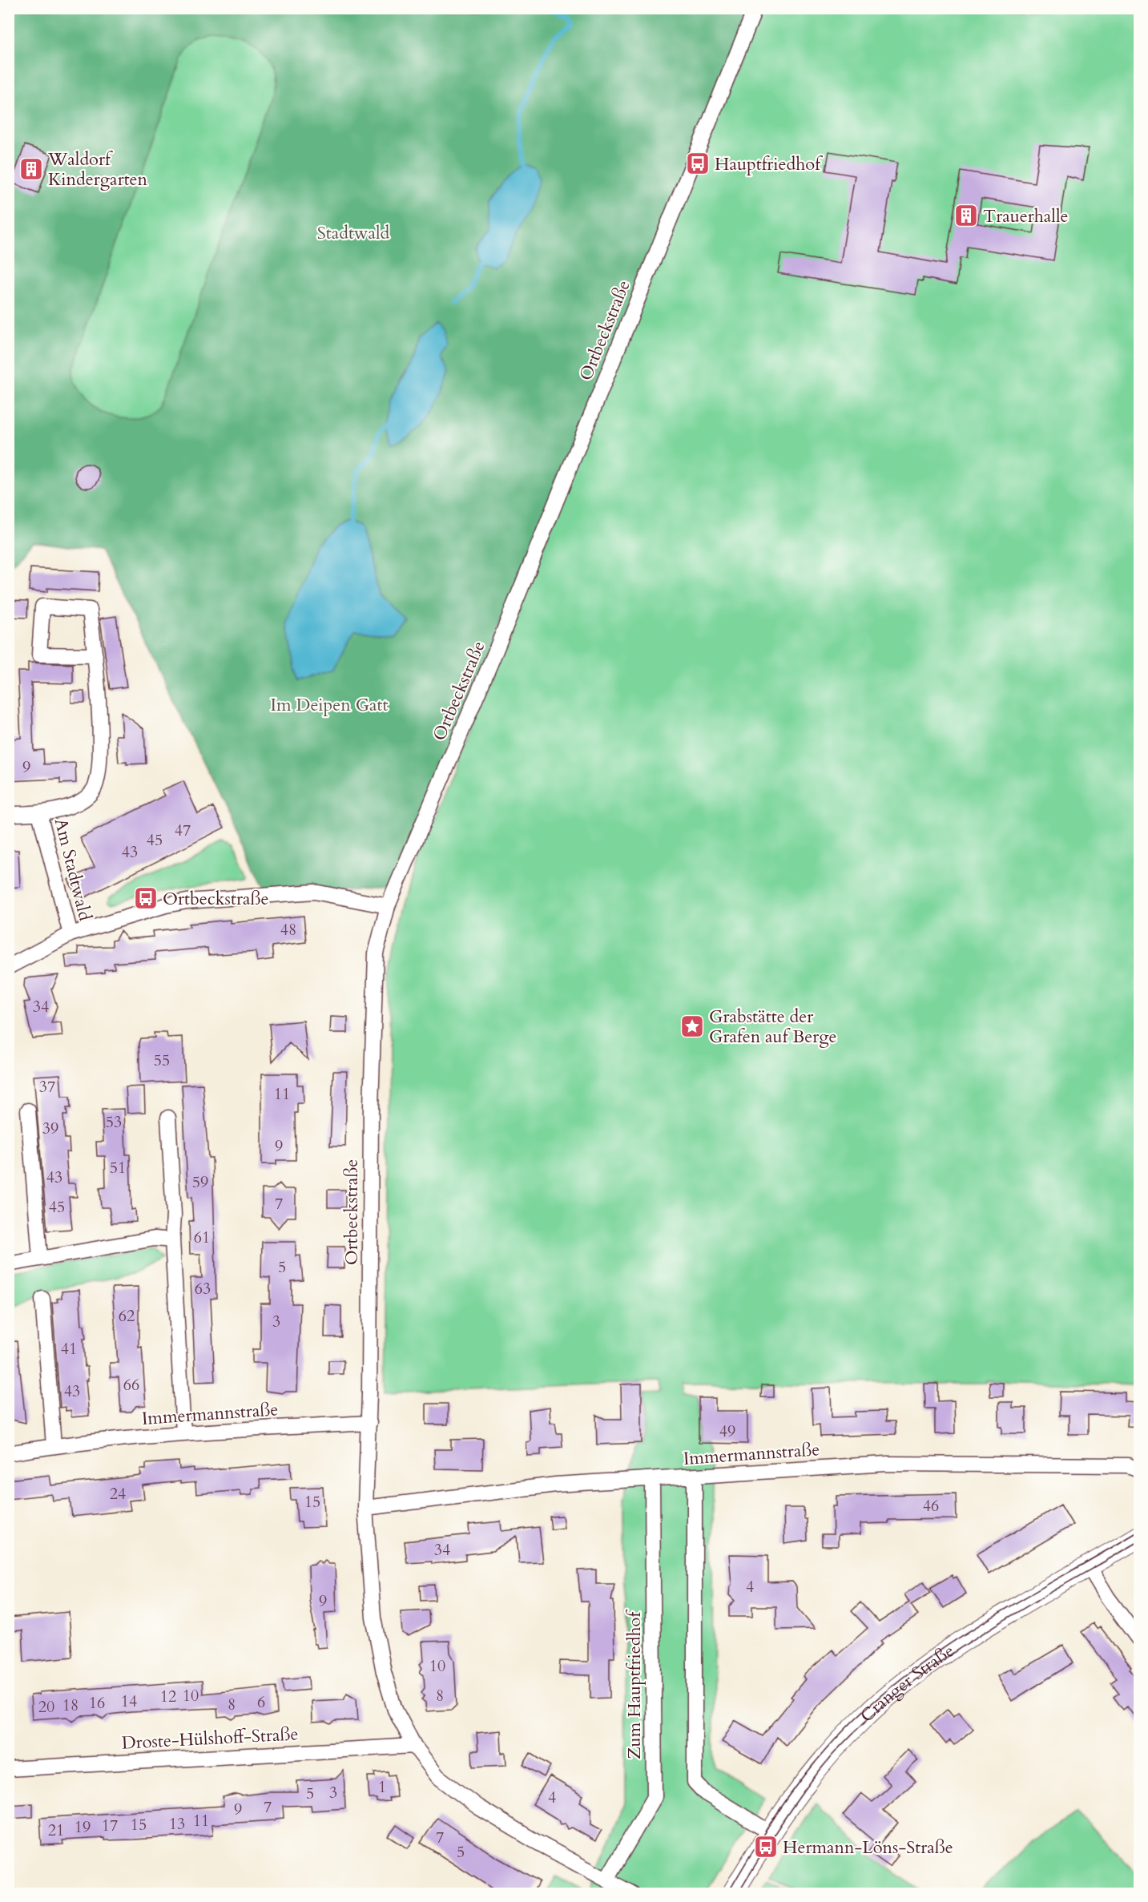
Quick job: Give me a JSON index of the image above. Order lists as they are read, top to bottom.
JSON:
{
  "streets": {
    "main road": ["Cranger Straße"],
    "street": [
      "Ortbeckstraße",
      "Am Stadtwald",
      "Immermannstraße",
      "Zum Hauptfriedhof",
      "Droste-Hülshoff-Straße"
    ]
  },
  "crossings": [
    ["Ortbeckstraße", "Immermannstraße"],
    ["Immermannstraße", "Zum Hauptfriedhof"]
  ],
  "parks": ["Stadtwald", "Im Deipen Gatt"],
  "places": {
    "bus stop": ["Hauptfriedhof", "Ortbeckstraße", "Hermann-Löns-Straße"],
    "building": ["Waldorf Kindergarten", "Trauerhalle"],
    "place": ["Grabstätte der Grafen auf Berge"]
  },
  "house_numbers": [
    "9",
    "47",
    "45",
    "43",
    "48",
    "34",
    "55",
    "37",
    "11",
    "53",
    "39",
    "9",
    "51",
    "43",
    "59",
    "7",
    "45",
    "61",
    "5",
    "63",
    "62",
    "3",
    "41",
    "66",
    "43",
    "49",
    "24",
    "15",
    "46",
    "34",
    "4",
    "9",
    "10",
    "10",
    "8",
    "12",
    "14",
    "6",
    "16",
    "8",
    "18",
    "20",
    "1",
    "3",
    "5",
    "4",
    "7",
    "9",
    "11",
    "13",
    "15",
    "17",
    "19",
    "21",
    "7",
    "5"
  ]
}
